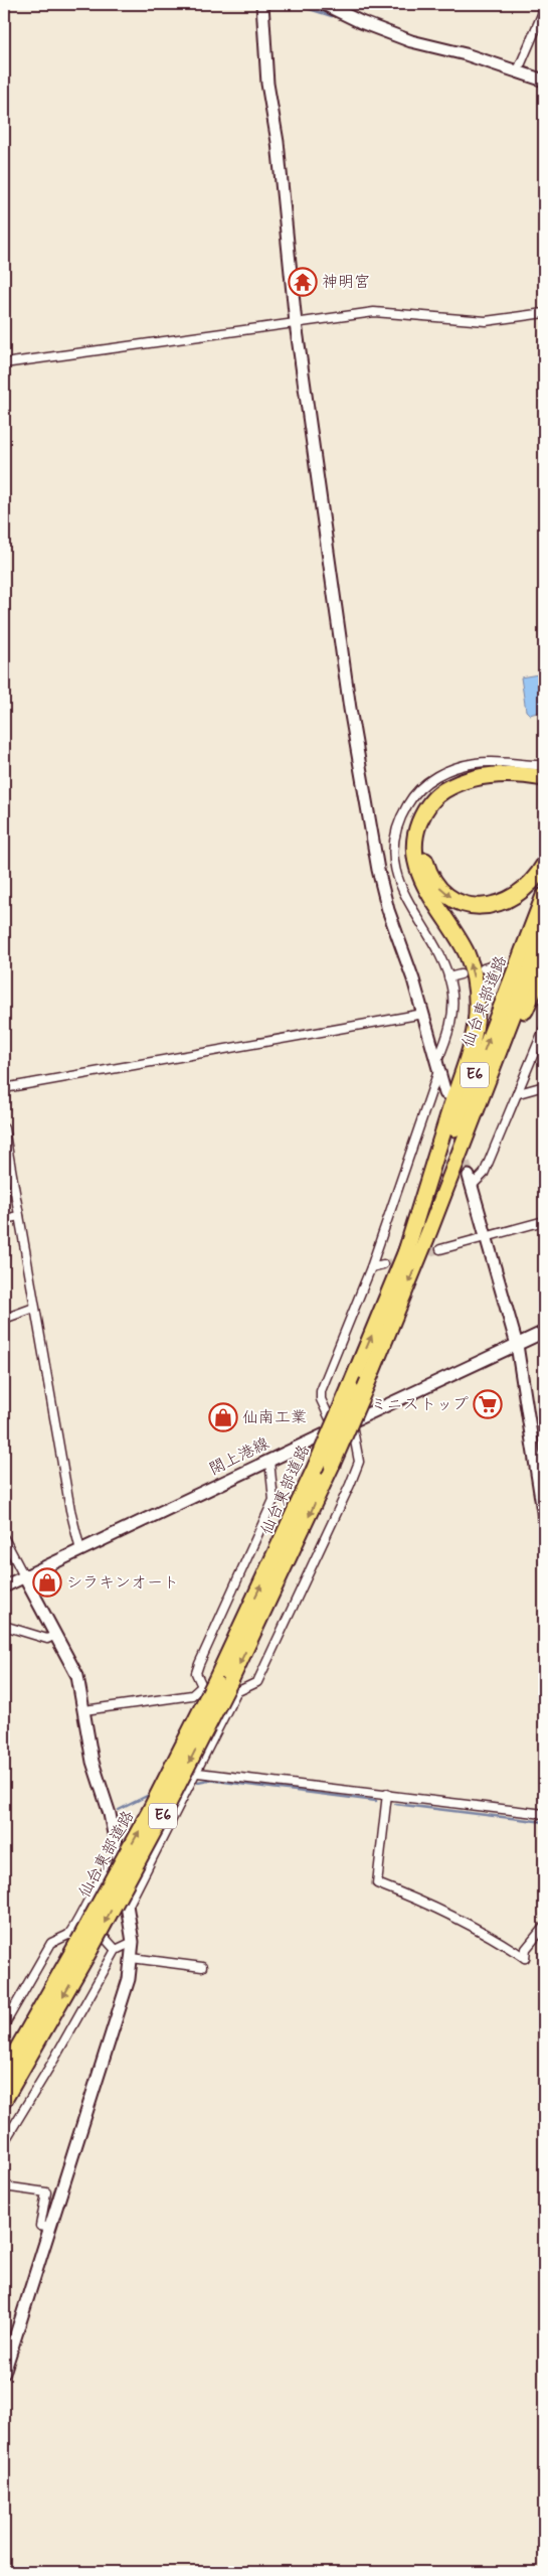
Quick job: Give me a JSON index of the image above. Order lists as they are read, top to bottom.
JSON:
{
  "streets": {
    "highway": ["仙台東部道路", "E6"],
    "street": ["閖上港線"]
  },
  "places": {
    "temple": ["神明宮"],
    "supermarket": ["ミニストップ"],
    "shop": ["仙南工業", "シラキンオート"]
  }
}
